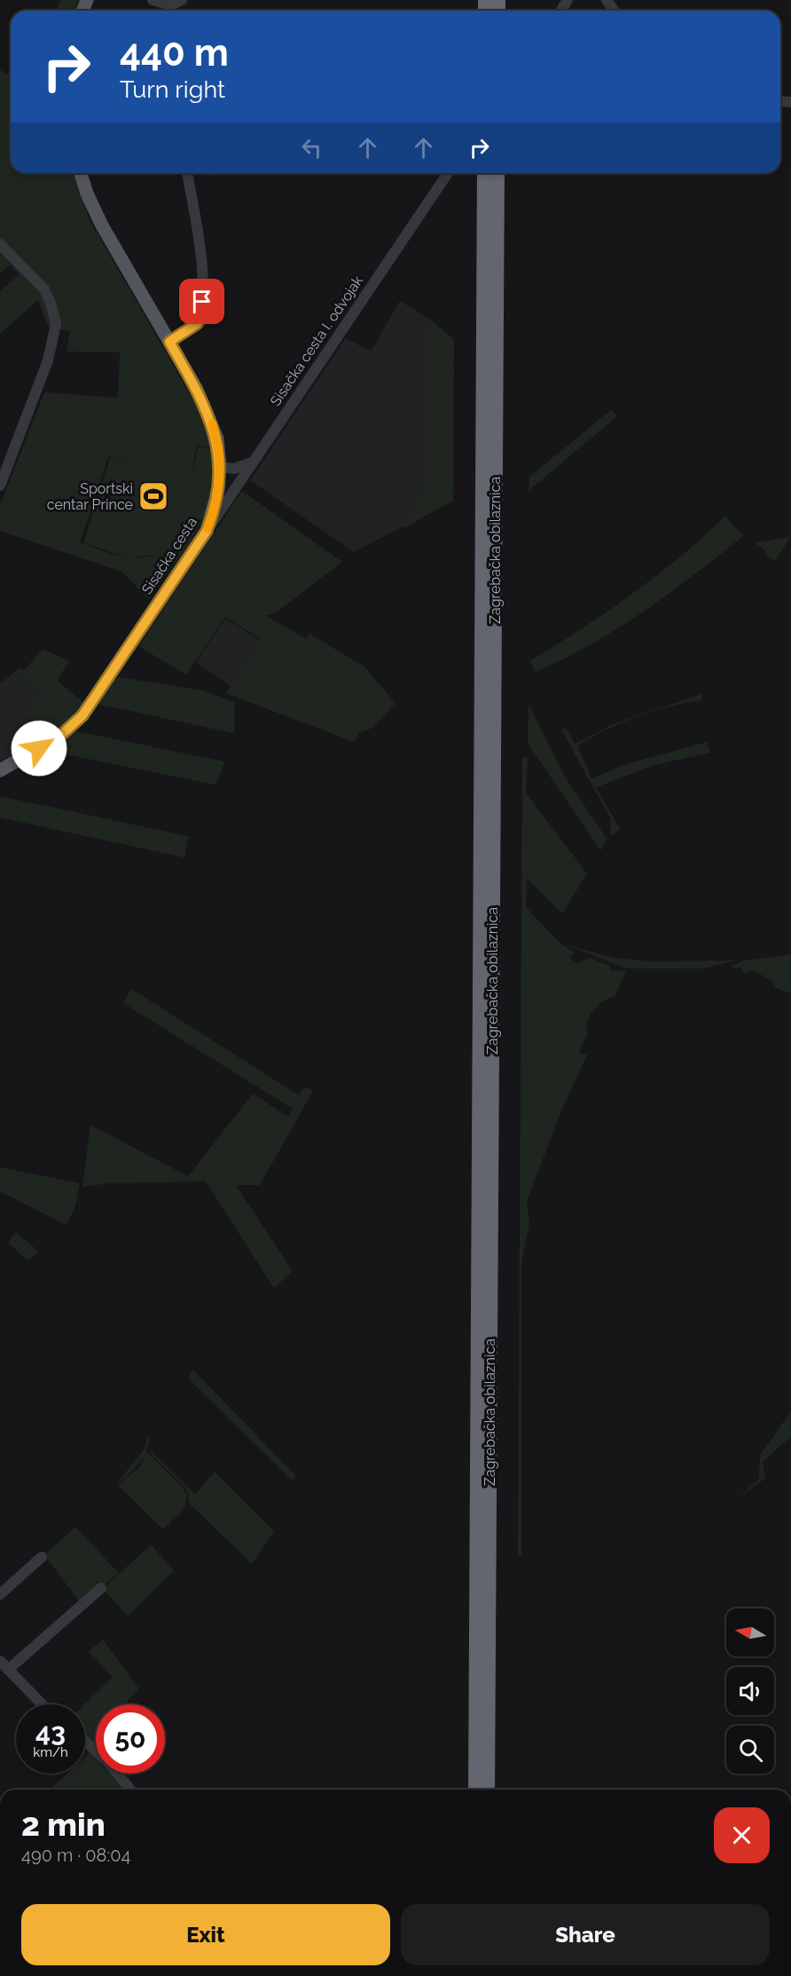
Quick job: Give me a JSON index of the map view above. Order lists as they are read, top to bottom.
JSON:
{
  "streets": {
    "highway": ["Zagrebačka obilaznica"],
    "main road": ["Sisačka cesta"],
    "street": ["Sisačka cesta I. odvojak"]
  },
  "crossings": [
    ["Sisačka cesta I. odvojak", "Sisačka cesta"]
  ],
  "places": {
    "sports": ["Sportski centar Prince"]
  },
  "north": "left",
  "page": {
    "turn": ["440 m", "Turn right"],
    "speed": "43 km/h",
    "limit": "50",
    "heading": ["2 min", "490 m · 08:04"],
    "buttons": ["Exit", "Share"]
  }
}
